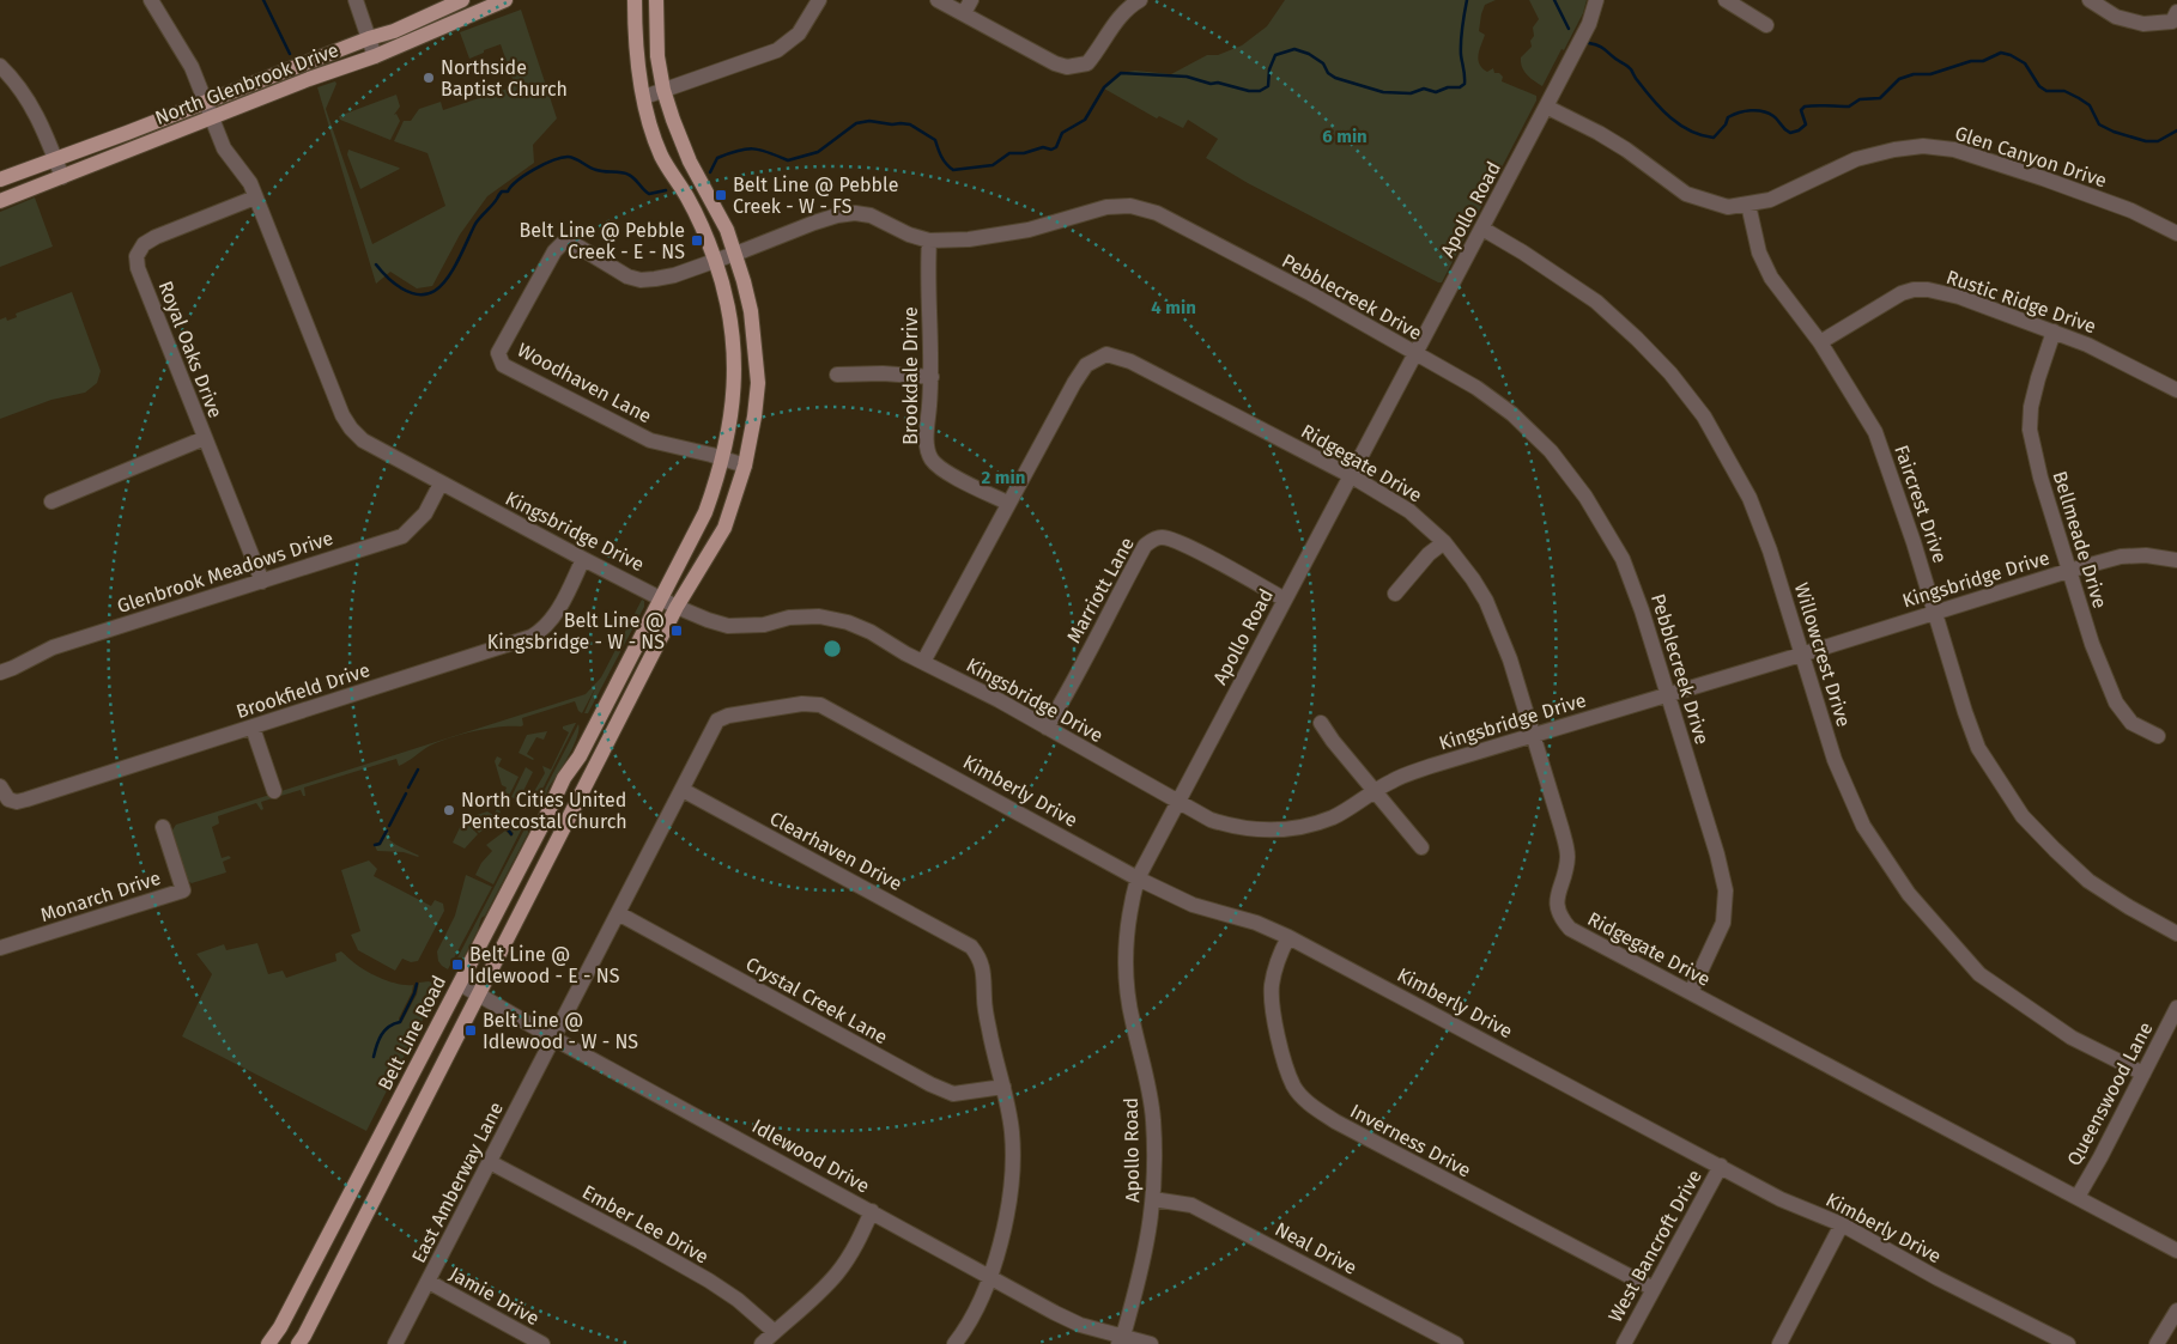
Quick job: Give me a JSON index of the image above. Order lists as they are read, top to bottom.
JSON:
{
  "streets": {
    "main road": ["North Glenbrook Drive", "Belt Line Road"],
    "street": [
      "Glen Canyon Drive",
      "Apollo Road",
      "Pebblecreek Drive",
      "Rustic Ridge Drive",
      "Royal Oaks Drive",
      "Brookdale Drive",
      "Woodhaven Lane",
      "Ridgegate Drive",
      "Faircrest Drive",
      "Kingsbridge Drive",
      "Bellmeade Drive",
      "Glenbrook Meadows Drive",
      "Marriott Lane",
      "Willowcrest Drive",
      "Brookfield Drive",
      "Kimberly Drive",
      "Clearhaven Drive",
      "Monarch Drive",
      "Crystal Creek Lane",
      "Queenswood Lane",
      "Inverness Drive",
      "Idlewood Drive",
      "East Amberway Lane",
      "Ember Lee Drive",
      "West Bancroft Drive",
      "Neal Drive",
      "Jamie Drive"
    ]
  },
  "crossings": [
    ["North Glenbrook Drive", "Kingsbridge Drive"],
    ["Glen Canyon Drive", "Apollo Road"],
    ["Glen Canyon Drive", "Faircrest Drive"],
    ["Apollo Road", "Pebblecreek Drive"],
    ["Apollo Road", "Ridgegate Drive"],
    ["Apollo Road", "Kingsbridge Drive"],
    ["Apollo Road", "Marriott Lane"],
    ["Apollo Road", "Willowcrest Drive"],
    ["Apollo Road", "Kimberly Drive"],
    ["Apollo Road", "Idlewood Drive"],
    ["Apollo Road", "Neal Drive"],
    ["Pebblecreek Drive", "Brookdale Drive"],
    ["Pebblecreek Drive", "Woodhaven Lane"],
    ["Pebblecreek Drive", "Ridgegate Drive"],
    ["Pebblecreek Drive", "Kingsbridge Drive"],
    ["Pebblecreek Drive", "Belt Line Road"],
    ["Rustic Ridge Drive", "Faircrest Drive"],
    ["Rustic Ridge Drive", "Bellmeade Drive"],
    ["Royal Oaks Drive", "Kingsbridge Drive"],
    ["Royal Oaks Drive", "Glenbrook Meadows Drive"],
    ["Brookdale Drive", "Ridgegate Drive"],
    ["Woodhaven Lane", "Belt Line Road"],
    ["Ridgegate Drive", "Kingsbridge Drive"],
    ["Ridgegate Drive", "Queenswood Lane"],
    ["Faircrest Drive", "Kingsbridge Drive"],
    ["Kingsbridge Drive", "Bellmeade Drive"],
    ["Kingsbridge Drive", "Glenbrook Meadows Drive"],
    ["Kingsbridge Drive", "Marriott Lane"],
    ["Kingsbridge Drive", "Willowcrest Drive"],
    ["Kingsbridge Drive", "Brookfield Drive"],
    ["Kingsbridge Drive", "Belt Line Road"],
    ["Willowcrest Drive", "Queenswood Lane"],
    ["Kimberly Drive", "Inverness Drive"],
    ["Kimberly Drive", "East Amberway Lane"],
    ["Kimberly Drive", "West Bancroft Drive"],
    ["Clearhaven Drive", "Crystal Creek Lane"],
    ["Clearhaven Drive", "East Amberway Lane"],
    ["Crystal Creek Lane", "East Amberway Lane"],
    ["Belt Line Road", "Idlewood Drive"],
    ["Inverness Drive", "West Bancroft Drive"],
    ["Idlewood Drive", "East Amberway Lane"],
    ["East Amberway Lane", "Ember Lee Drive"],
    ["East Amberway Lane", "Jamie Drive"]
  ],
  "places": {
    "other": ["Northside Baptist Church", "North Cities United Pentecostal Church"],
    "transit": [
      "Belt Line @ Pebble Creek - W - FS",
      "Belt Line @ Pebble Creek - E - NS",
      "Belt Line @ Kingsbridge - W - NS",
      "Belt Line @ Idlewood - E - NS",
      "Belt Line @ Idlewood - W - NS"
    ]
  },
  "rings": ["6 min", "4 min", "2 min"]
}
